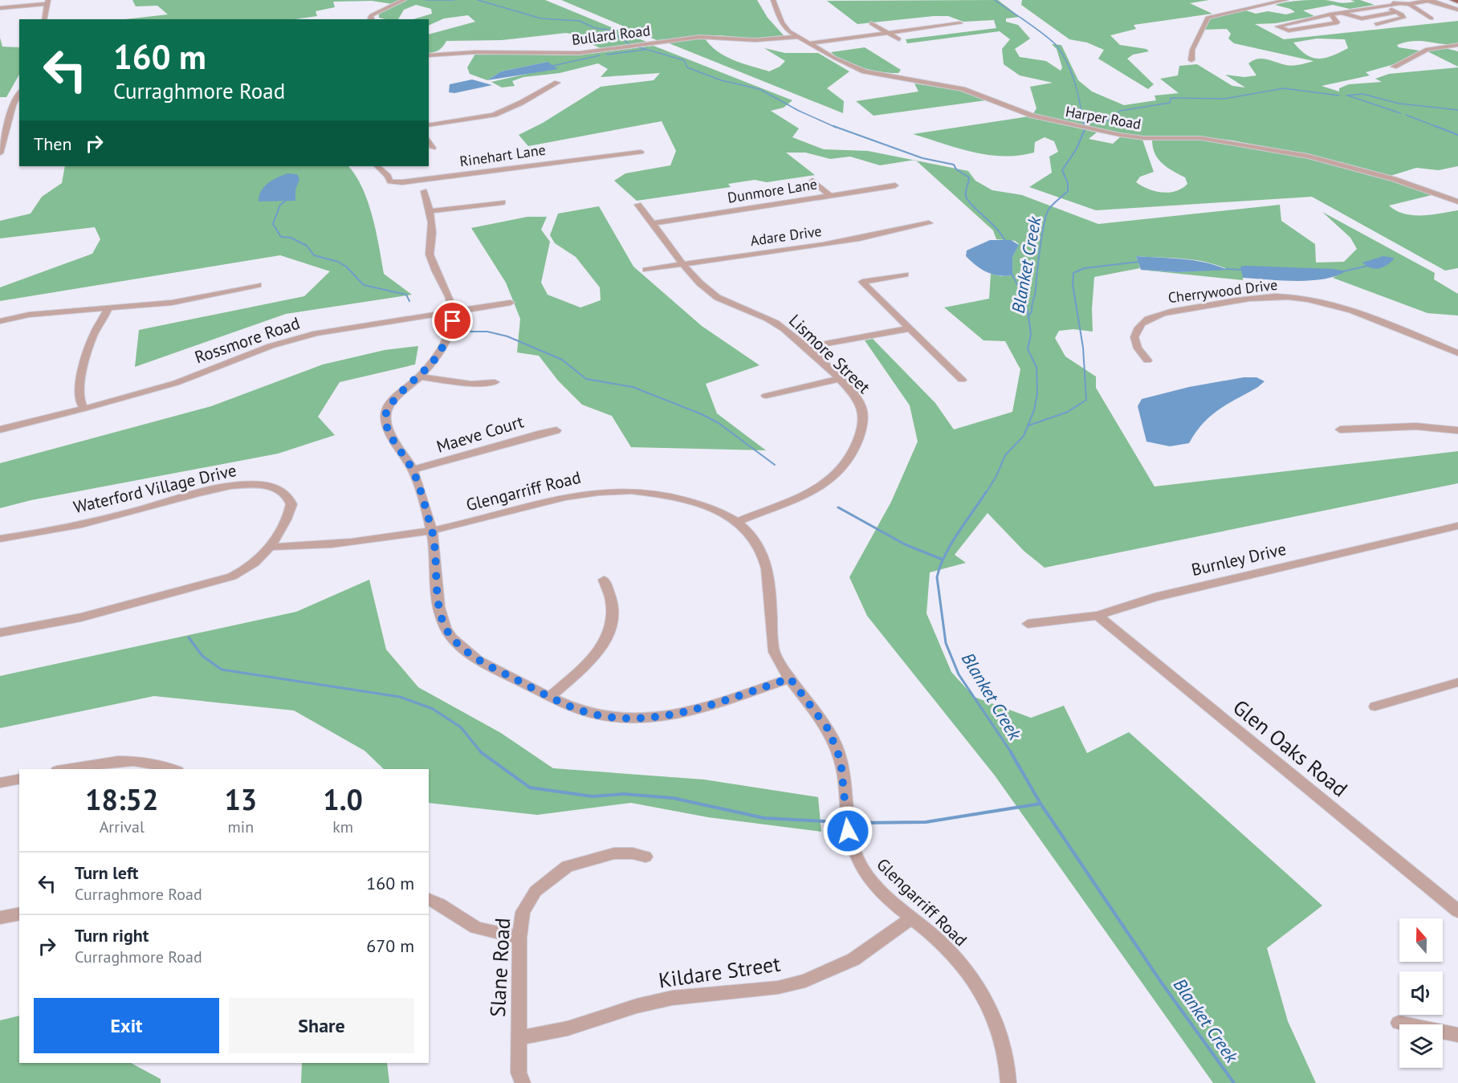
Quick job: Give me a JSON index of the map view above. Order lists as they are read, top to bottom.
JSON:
{
  "streets": {
    "street": [
      "Bullard Road",
      "Harper Road",
      "Rinehart Lane",
      "Dunmore Lane",
      "Adare Drive",
      "Cherrywood Drive",
      "Rossmore Road",
      "Lismore Street",
      "Maeve Court",
      "Waterford Village Drive",
      "Glengarriff Road",
      "Burnley Drive",
      "Glen Oaks Road",
      "Slane Road",
      "Kildare Street"
    ]
  },
  "crossings": [
    ["Bullard Road", "Harper Road"],
    ["Dunmore Lane", "Lismore Street"],
    ["Adare Drive", "Lismore Street"],
    ["Lismore Street", "Glengarriff Road"],
    ["Waterford Village Drive", "Glengarriff Road"],
    ["Glengarriff Road", "Kildare Street"],
    ["Burnley Drive", "Glen Oaks Road"],
    ["Slane Road", "Kildare Street"]
  ],
  "water": ["Blanket Creek"],
  "north": "top",
  "page": {
    "turn": ["160 m", "Curraghmore Road"],
    "then": "Then",
    "eta": [
      "18:52",
      "Arrival",
      "13",
      "min",
      "1.0",
      "km"
    ],
    "list": [
      {
        "name": "Turn left",
        "note": "Curraghmore Road",
        "value": "160 m"
      },
      {
        "name": "Turn right",
        "note": "Curraghmore Road",
        "value": "670 m"
      }
    ],
    "buttons": ["Exit", "Share"]
  }
}
